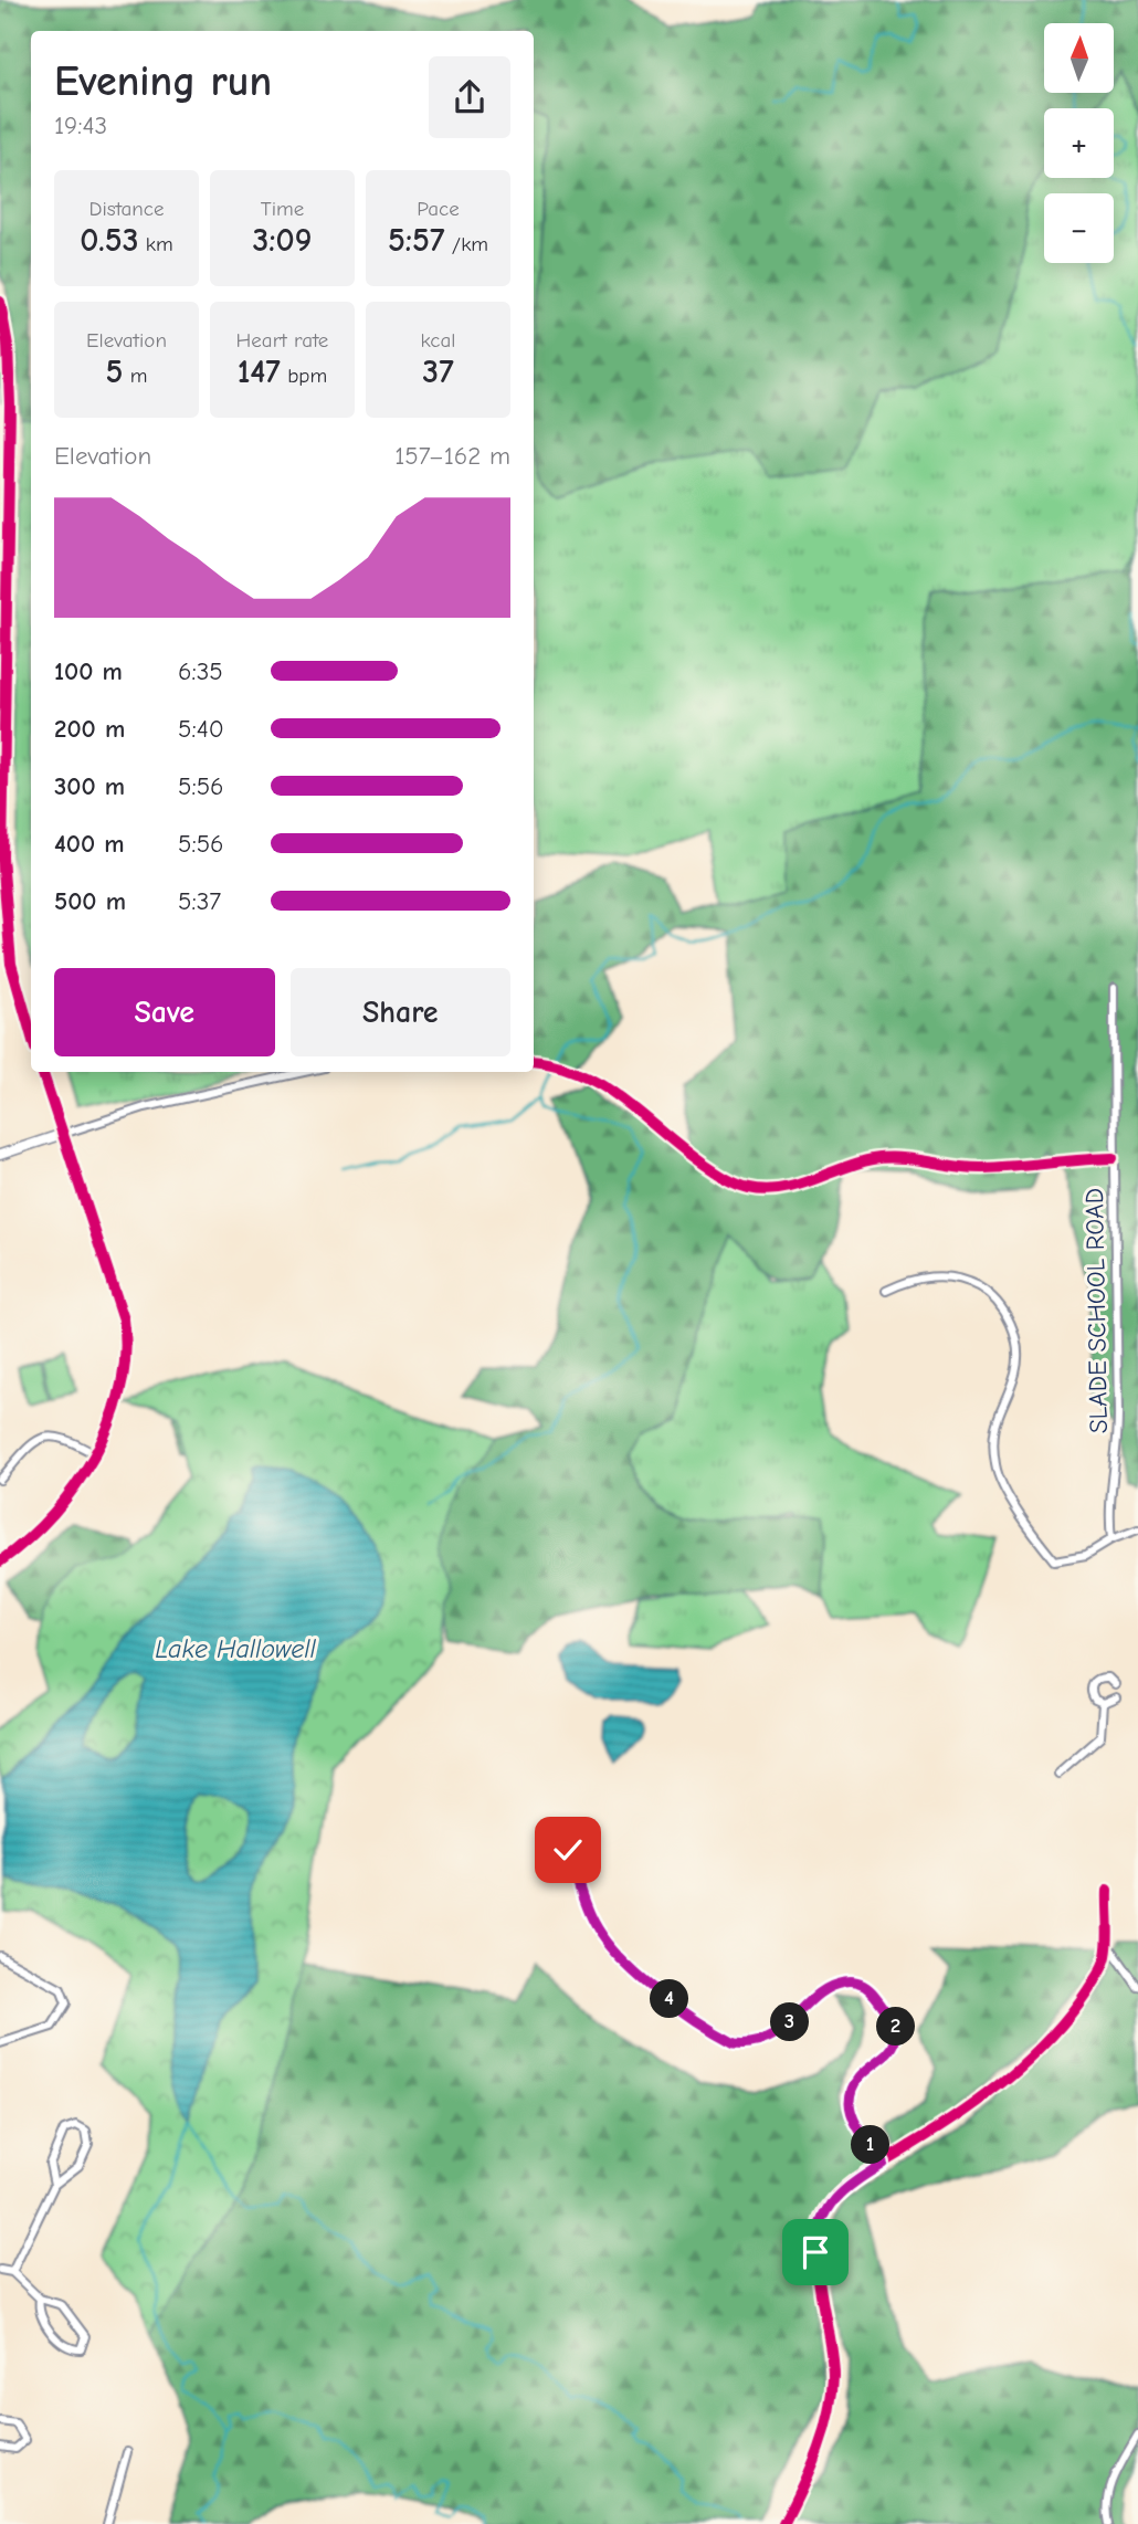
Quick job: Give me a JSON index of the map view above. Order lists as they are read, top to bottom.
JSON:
{
  "streets": {
    "street": ["SLADE SCHOOL ROAD"]
  },
  "water": ["Lake Hallowell"],
  "north": "top",
  "page": {
    "map_buttons": ["+", "−"],
    "heading": ["Evening run", "19:43"],
    "stats": [
      ["Distance", "0.53 km"],
      ["Time", "3:09"],
      ["Pace", "5:57 /km"],
      ["Elevation", "5 m"],
      ["Heart rate", "147 bpm"],
      ["kcal", "37"]
    ],
    "chart": ["Elevation", "157–162 m"],
    "list": [
      {
        "name": "100 m",
        "note": "6:35"
      },
      {
        "name": "200 m",
        "note": "5:40"
      },
      {
        "name": "300 m",
        "note": "5:56"
      },
      {
        "name": "400 m",
        "note": "5:56"
      },
      {
        "name": "500 m",
        "note": "5:37"
      }
    ],
    "buttons": ["Save", "Share"],
    "pins": [
      "4",
      "3",
      "2",
      "1"
    ]
  }
}
